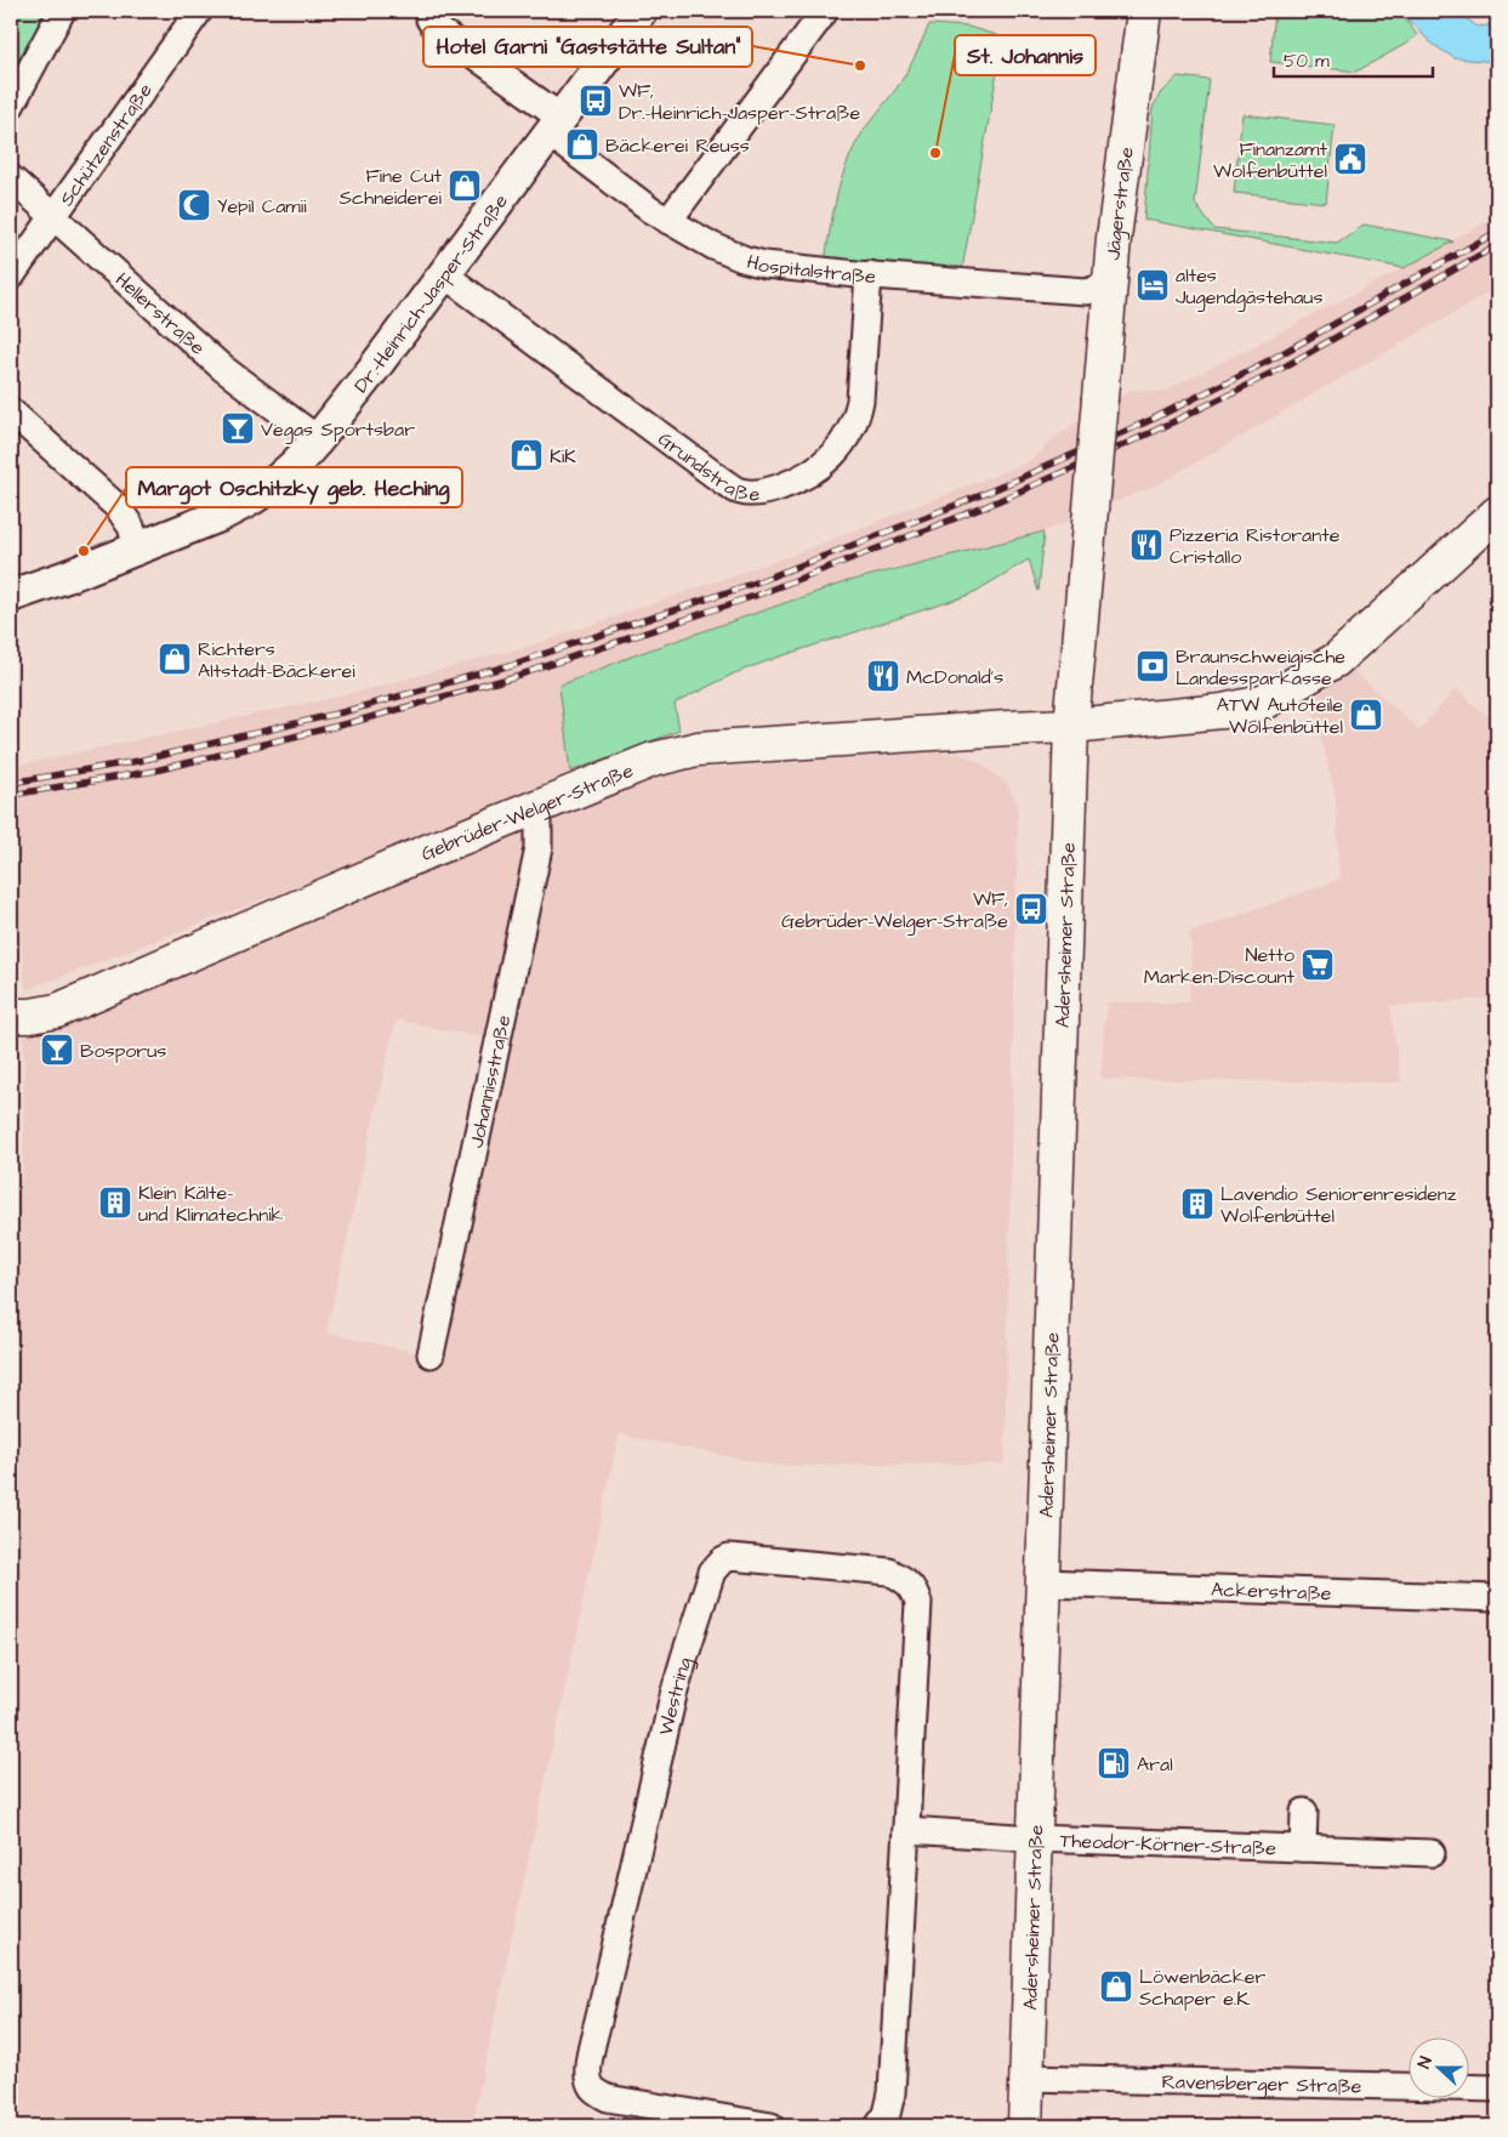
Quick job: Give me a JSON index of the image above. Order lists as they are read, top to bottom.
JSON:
{
  "streets": {
    "main road": ["Jägerstraße", "Gebrüder-Welger-Straße", "Adersheimer Straße"],
    "street": [
      "Schützenstraße",
      "Hospitalstraße",
      "Dr.-Heinrich-Jasper-Straße",
      "Hellerstraße",
      "Grundstraße",
      "Johannisstraße",
      "Ackerstraße",
      "Westring",
      "Theodor-Körner-Straße",
      "Ravensberger Straße"
    ]
  },
  "crossings": [
    ["Schützenstraße", "Hellerstraße"],
    ["Jägerstraße", "Hospitalstraße"],
    ["Jägerstraße", "Gebrüder-Welger-Straße"],
    ["Jägerstraße", "Adersheimer Straße"],
    ["Hospitalstraße", "Dr.-Heinrich-Jasper-Straße"],
    ["Hospitalstraße", "Grundstraße"],
    ["Dr.-Heinrich-Jasper-Straße", "Hellerstraße"],
    ["Dr.-Heinrich-Jasper-Straße", "Grundstraße"],
    ["Gebrüder-Welger-Straße", "Adersheimer Straße"],
    ["Gebrüder-Welger-Straße", "Johannisstraße"],
    ["Adersheimer Straße", "Ackerstraße"],
    ["Adersheimer Straße", "Theodor-Körner-Straße"],
    ["Adersheimer Straße", "Ravensberger Straße"]
  ],
  "places": {
    "other": ["Hotel Garni \"Gaststätte Sultan\"", "St. Johannis", "Margot Oschitzky geb. Heching"],
    "bus stop": ["WF, Dr.-Heinrich-Jasper-Straße", "WF, Gebrüder-Welger-Straße"],
    "shop": [
      "Bäckerei Reuss",
      "Fine Cut Schneiderei",
      "KiK",
      "Richters Altstadt-Bäckerei",
      "ATW Autoteile Wolfenbüttel",
      "Löwenbäcker Schaper e.K."
    ],
    "public building": ["Finanzamt Wolfenbüttel"],
    "mosque": ["Yeþil Camii"],
    "hotel": ["altes Jugendgästehaus"],
    "bar": ["Vegas Sportsbar", "Bosporus"],
    "restaurant": ["Pizzeria Ristorante Cristallo", "McDonald's"],
    "bank": ["Braunschweigische Landessparkasse"],
    "supermarket": ["Netto Marken-Discount"],
    "building": ["Klein Kälte- und Klimatechnik", "Lavendio Seniorenresidenz Wolfenbüttel"],
    "fuel station": ["Aral"]
  },
  "scale_bar": "50 m",
  "north": "left"
}
